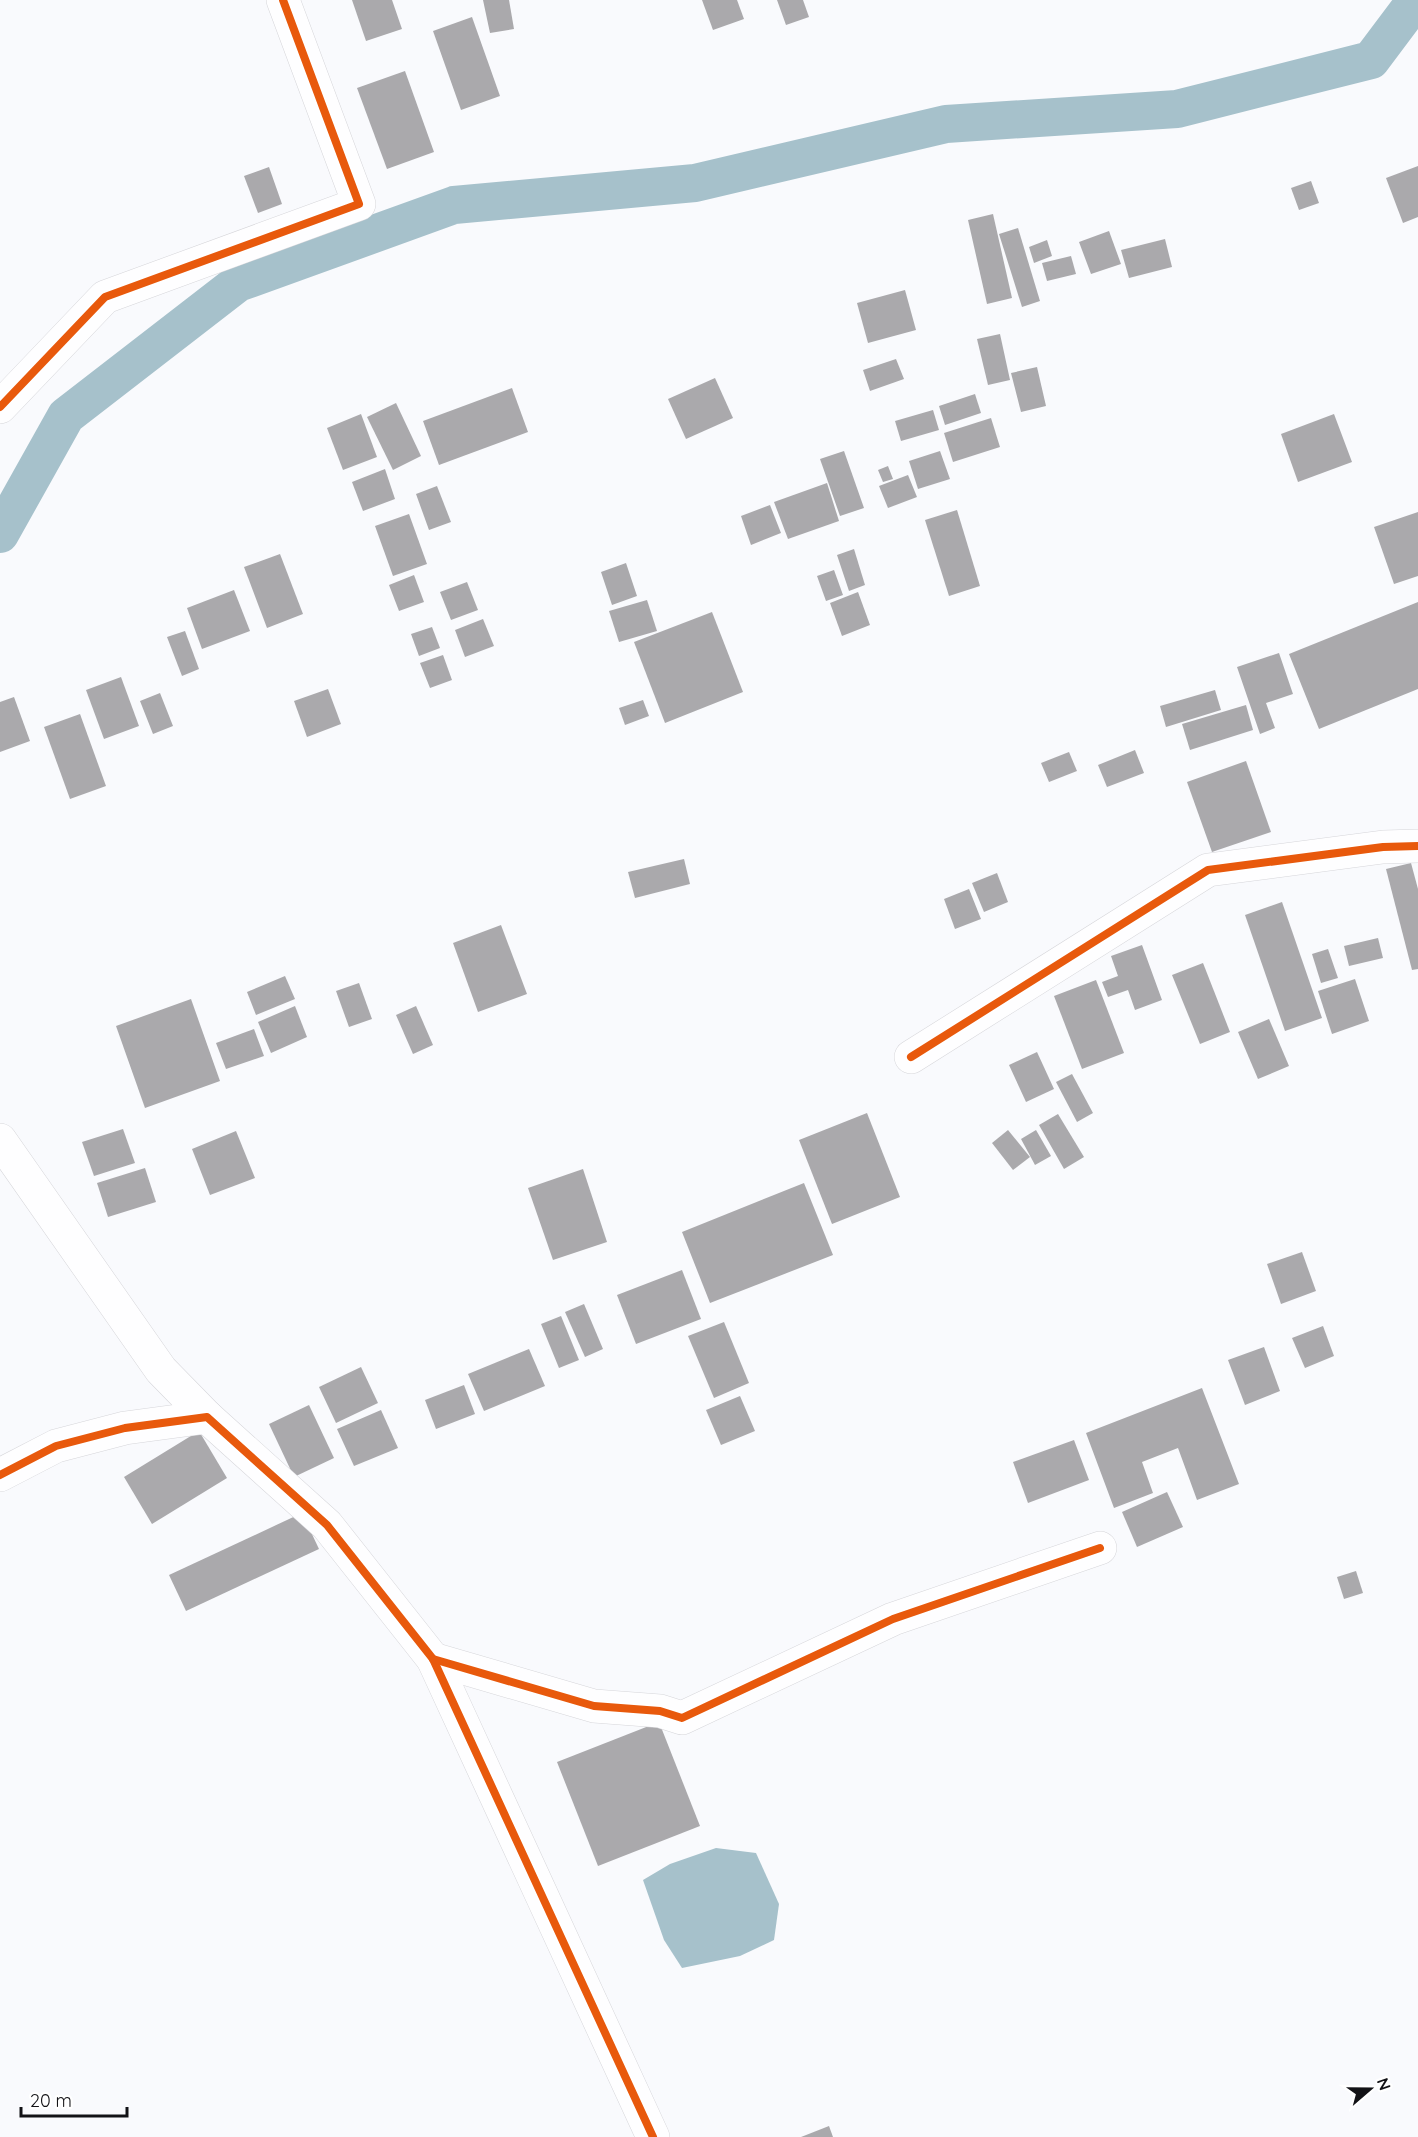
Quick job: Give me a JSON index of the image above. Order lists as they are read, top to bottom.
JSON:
{
  "scale_bar": "20 m",
  "north": "right"
}
